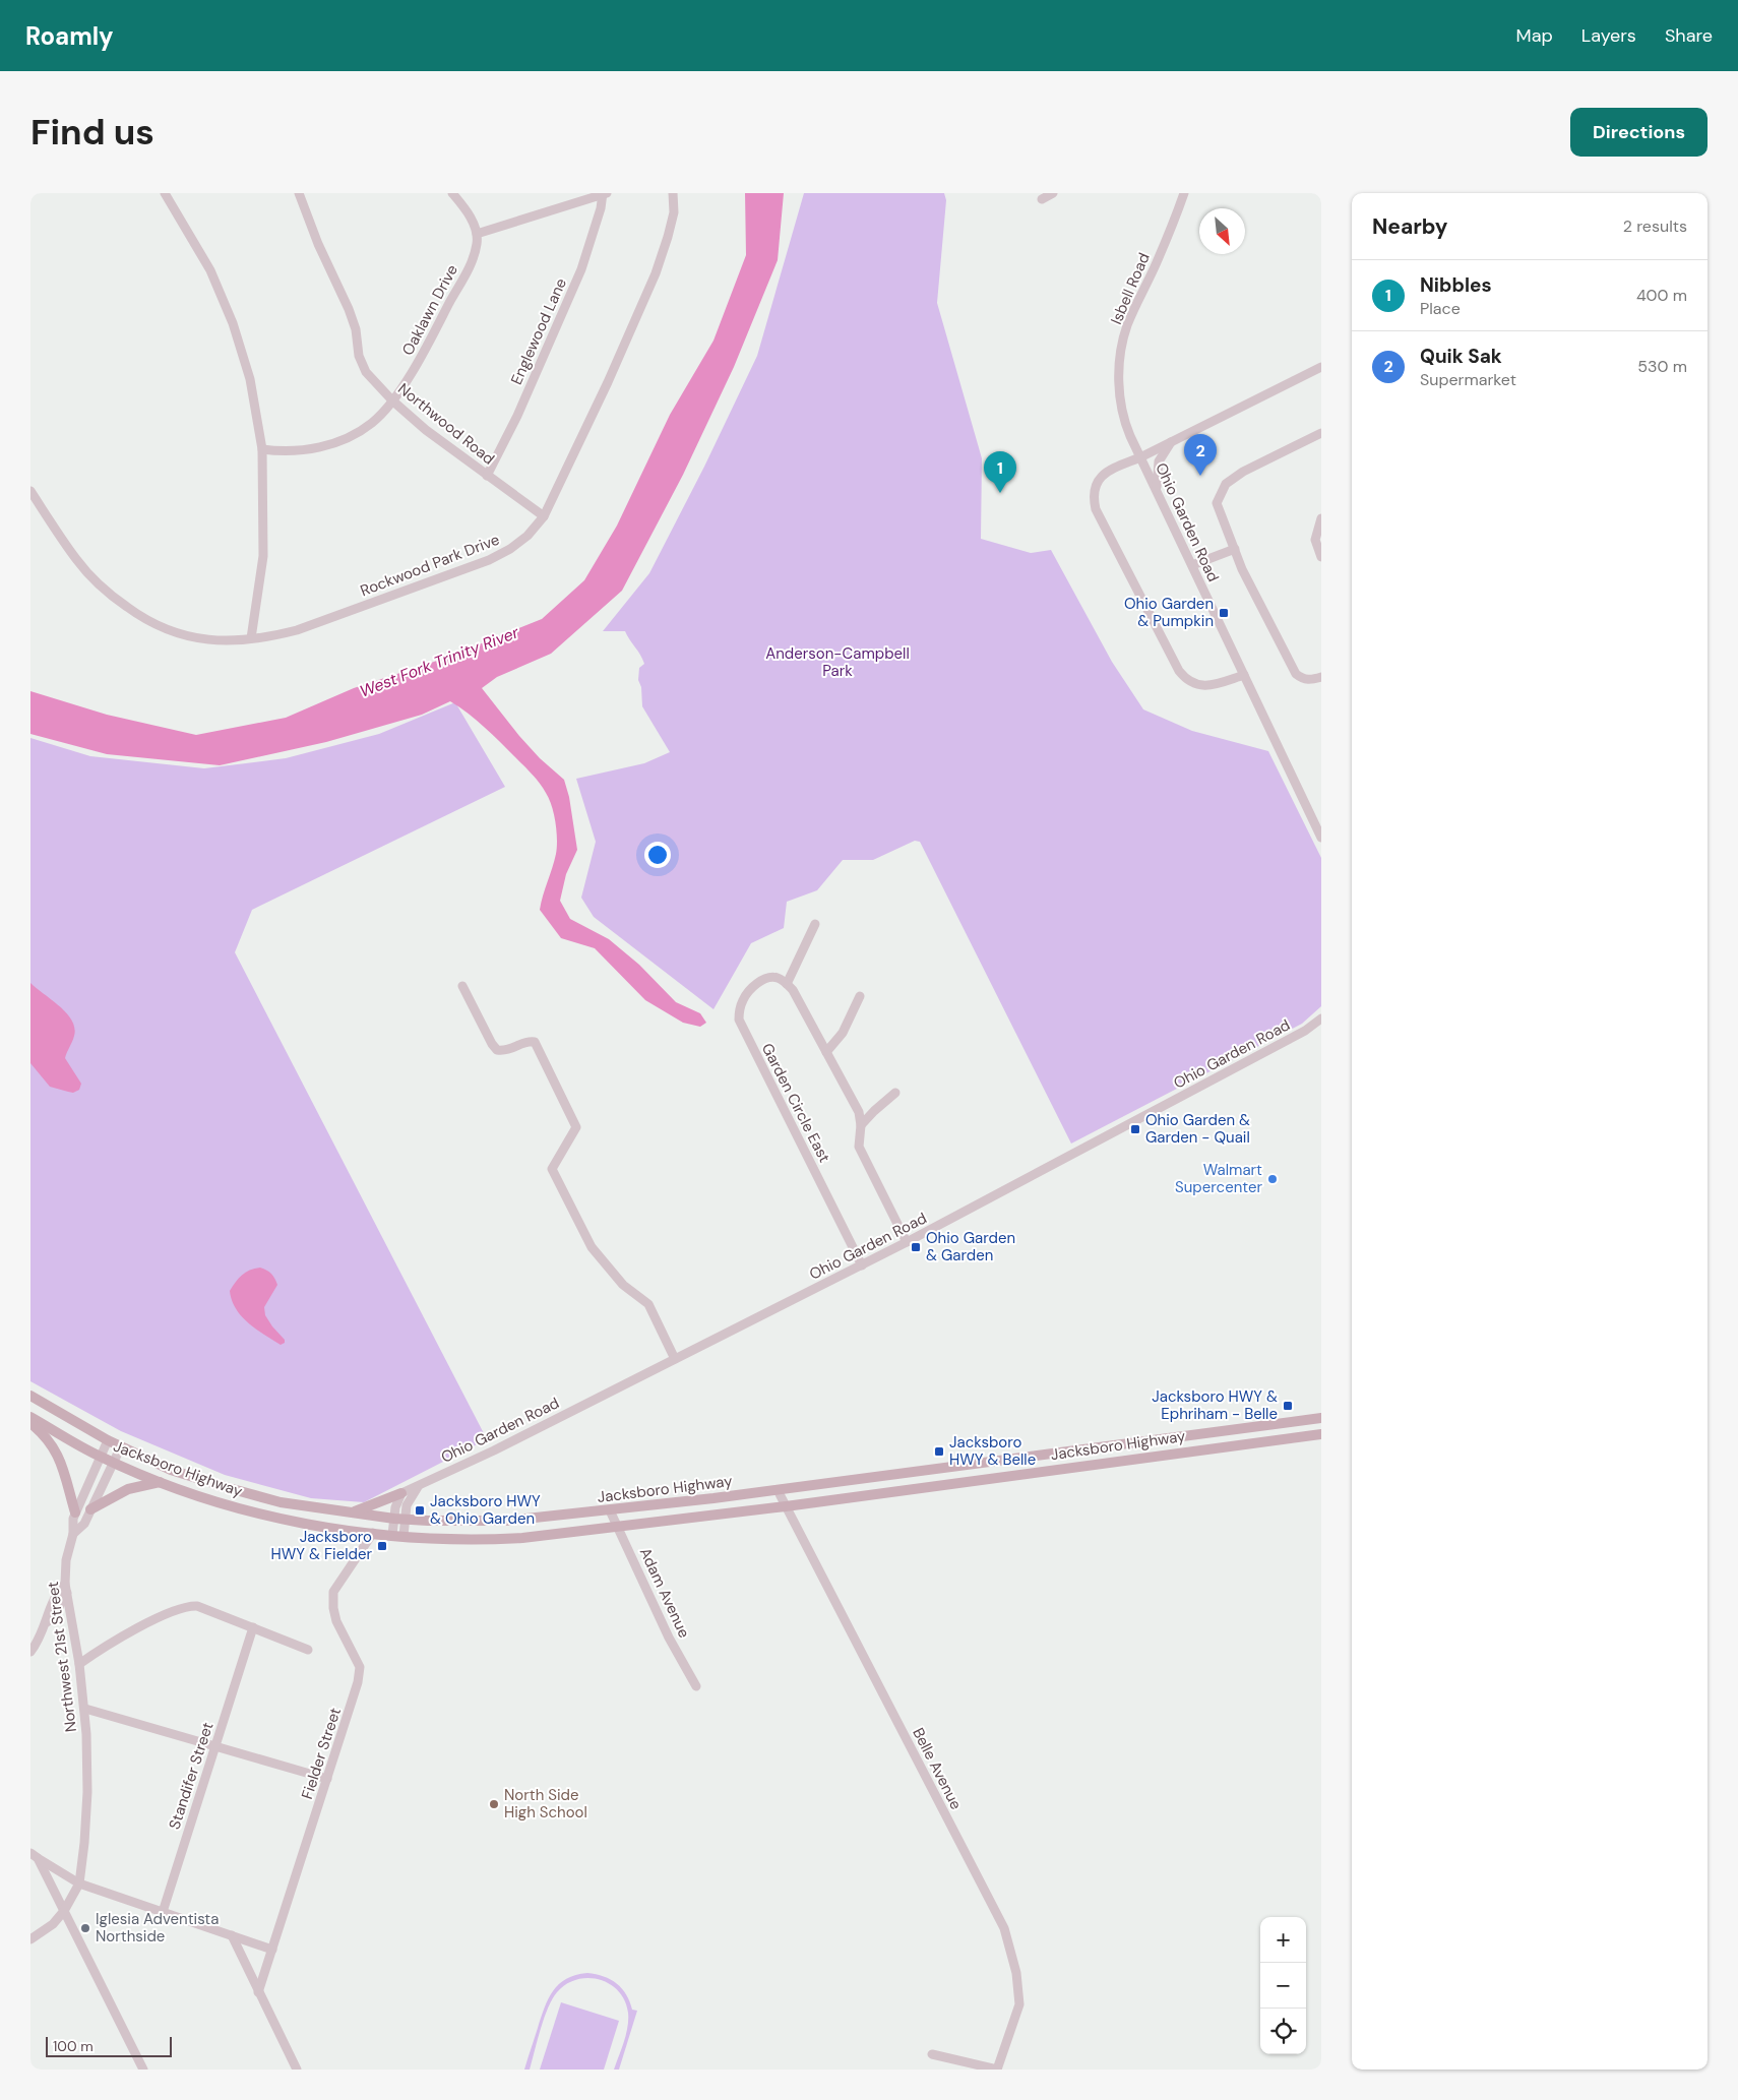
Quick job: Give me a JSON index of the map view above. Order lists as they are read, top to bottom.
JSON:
{
  "streets": {
    "main road": ["Jacksboro Highway"],
    "street": [
      "Isbell Road",
      "Oaklawn Drive",
      "Englewood Lane",
      "Northwood Road",
      "Ohio Garden Road",
      "Rockwood Park Drive",
      "Garden Circle East",
      "Adam Avenue",
      "Northwest 21st Street",
      "Fielder Street",
      "Belle Avenue",
      "Standifer Street"
    ]
  },
  "crossings": [
    ["Isbell Road", "Ohio Garden Road"],
    ["Oaklawn Drive", "Northwood Road"],
    ["Englewood Lane", "Northwood Road"],
    ["Northwood Road", "Rockwood Park Drive"],
    ["Ohio Garden Road", "Garden Circle East"],
    ["Jacksboro Highway", "Adam Avenue"],
    ["Jacksboro Highway", "Northwest 21st Street"],
    ["Jacksboro Highway", "Fielder Street"],
    ["Jacksboro Highway", "Belle Avenue"]
  ],
  "water": ["West Fork Trinity River"],
  "parks": ["Anderson-Campbell Park"],
  "places": {
    "transit": [
      "Ohio Garden & Pumpkin",
      "Ohio Garden & Garden - Quail",
      "Ohio Garden & Garden",
      "Jacksboro HWY & Ephriham - Belle",
      "Jacksboro HWY & Belle",
      "Jacksboro HWY & Ohio Garden",
      "Jacksboro HWY & Fielder"
    ],
    "other": ["Walmart Supercenter", "North Side High School", "Iglesia Adventista Northside"]
  },
  "scale_bar": "100 m",
  "north": "bottom right",
  "page": {
    "header": "Roamly",
    "nav": ["Map", "Layers", "Share"],
    "buttons": "Directions",
    "title": "Find us",
    "heading": ["Nearby", "2 results"],
    "list": [
      {
        "mark": "1",
        "name": "Nibbles",
        "note": "Place",
        "value": "400 m"
      },
      {
        "mark": "2",
        "name": "Quik Sak",
        "note": "Supermarket",
        "value": "530 m"
      }
    ],
    "pins": ["2", "1"],
    "map_buttons": ["+", "−"],
    "scale": "100 m"
  }
}
